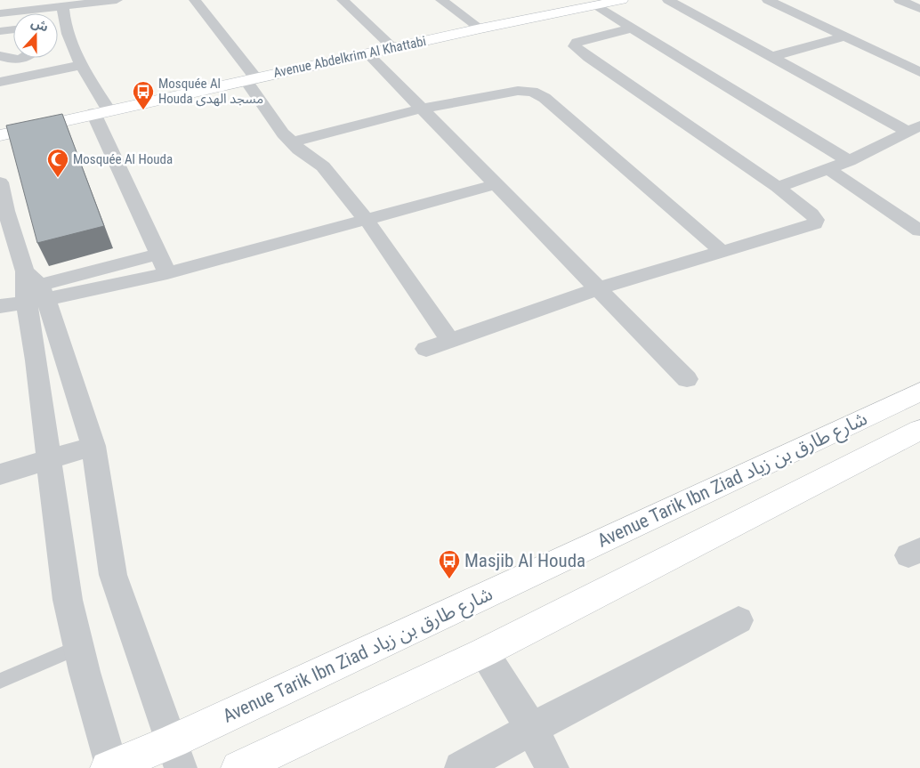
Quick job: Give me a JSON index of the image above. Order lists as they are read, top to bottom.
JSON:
{
  "streets": {
    "main road": ["Avenue Abdelkrim Al Khattabi", "Avenue Tarik Ibn Ziad شارع طارق بن زياد"]
  },
  "places": {
    "bus stop": ["Mosquée Al Houda مسجد الهدى", "Masjib Al Houda"],
    "mosque": ["Mosquée Al Houda"]
  },
  "north": "top"
}
